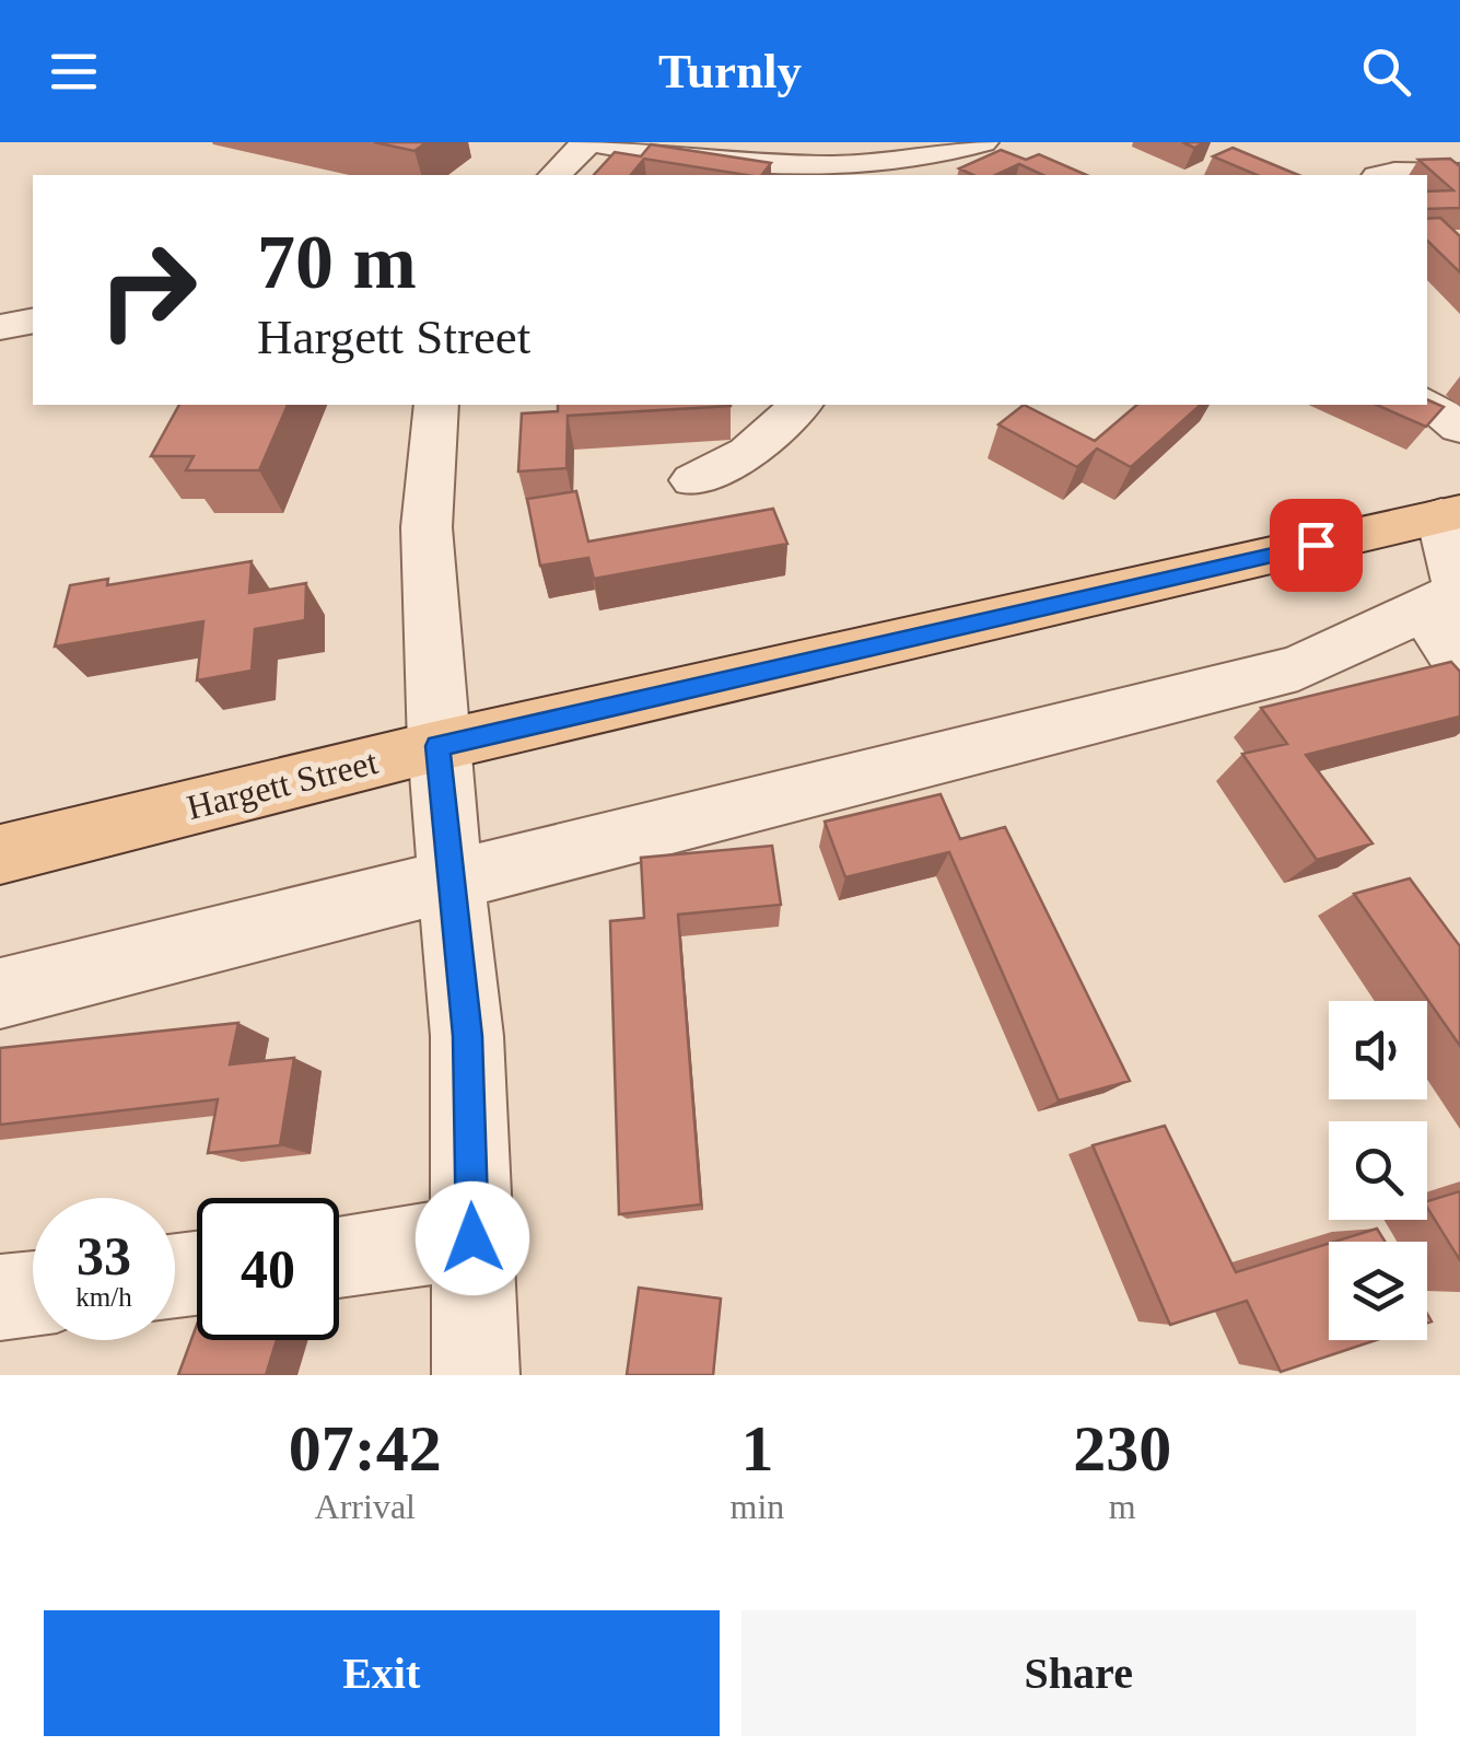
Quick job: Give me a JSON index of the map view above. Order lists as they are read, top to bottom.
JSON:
{
  "streets": {
    "main road": ["Hargett Street"]
  },
  "page": {
    "header": "Turnly",
    "turn": ["70 m", "Hargett Street"],
    "speed": "33 km/h",
    "limit": "40",
    "eta": [
      "07:42",
      "Arrival",
      "1",
      "min",
      "230",
      "m"
    ],
    "buttons": ["Exit", "Share"]
  }
}
